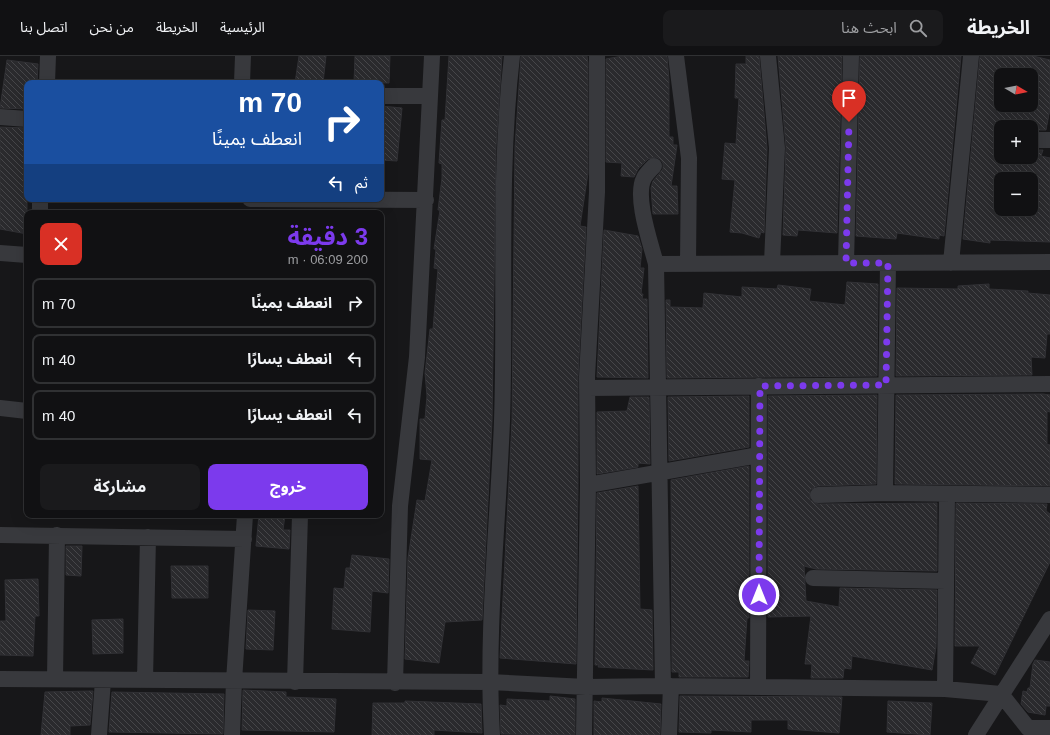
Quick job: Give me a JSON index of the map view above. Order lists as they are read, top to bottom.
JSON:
{
  "north": "right",
  "page": {
    "header": "الخريطة",
    "search": "ابحث هنا",
    "nav": [
      "الرئيسية",
      "الخريطة",
      "من نحن",
      "اتصل بنا"
    ],
    "map_buttons": ["+", "−"],
    "turn": ["70 m", "انعطف يمينًا"],
    "then": "ثم",
    "heading": ["3 دقيقة", "200 m · 06:09"],
    "list": [
      {
        "name": "انعطف يمينًا",
        "value": "70 m"
      },
      {
        "name": "انعطف يسارًا",
        "value": "40 m"
      },
      {
        "name": "انعطف يسارًا",
        "value": "40 m"
      }
    ],
    "buttons": ["خروج", "مشاركة"]
  }
}
